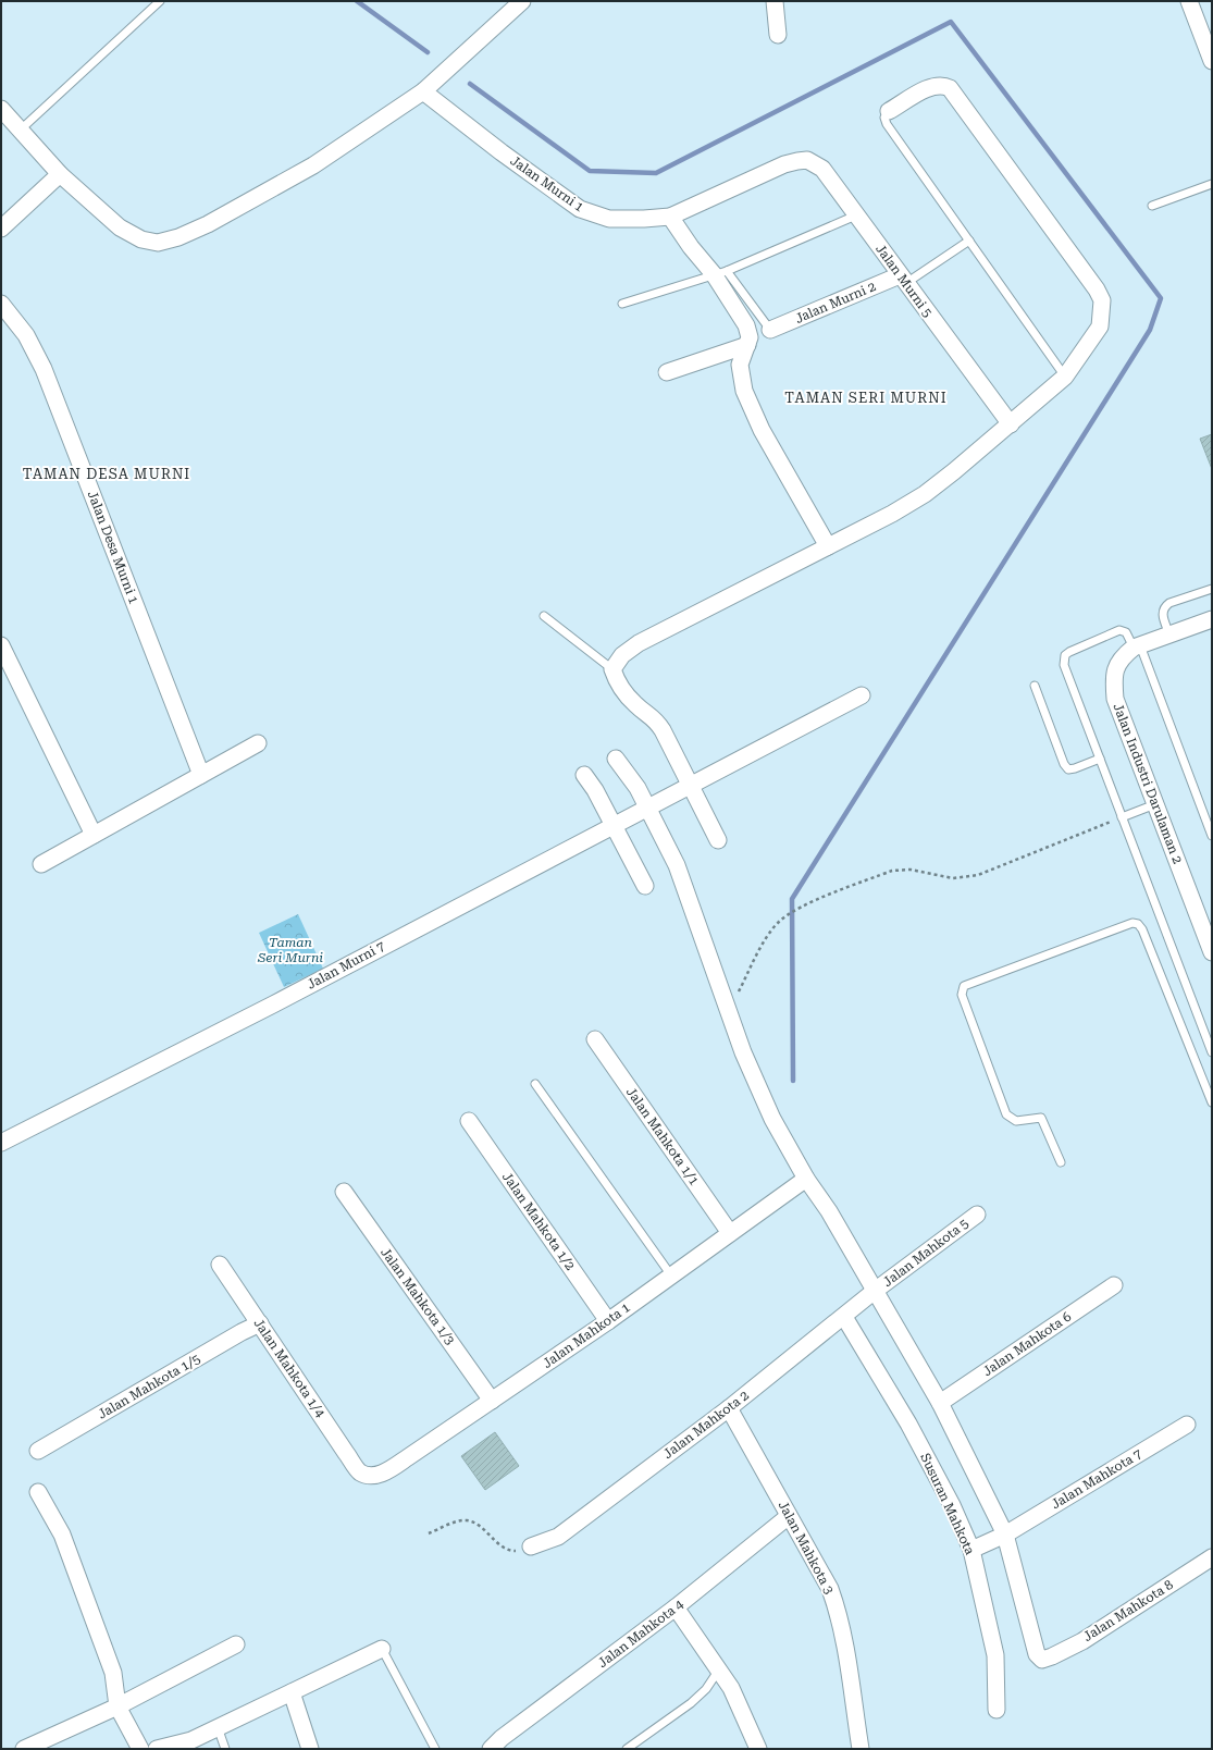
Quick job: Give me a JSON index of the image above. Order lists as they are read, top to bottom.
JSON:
{
  "streets": {
    "street": [
      "Jalan Murni 1",
      "Jalan Murni 5",
      "Jalan Murni 2",
      "Jalan Desa Murni 1",
      "Jalan Industri Darulaman 2",
      "Jalan Murni 7",
      "Jalan Mahkota 1/1",
      "Jalan Mahkota 1/2",
      "Jalan Mahkota 5",
      "Jalan Mahkota 1/3",
      "Jalan Mahkota 1",
      "Jalan Mahkota 6",
      "Jalan Mahkota 1/4",
      "Jalan Mahkota 1/5",
      "Jalan Mahkota 2",
      "Jalan Mahkota 7",
      "Susuran Mahkota",
      "Jalan Mahkota 3",
      "Jalan Mahkota 8",
      "Jalan Mahkota 4"
    ]
  },
  "crossings": [
    ["Jalan Murni 1", "Jalan Murni 5"],
    ["Jalan Murni 5", "Jalan Murni 2"],
    ["Jalan Mahkota 1/1", "Jalan Mahkota 1"],
    ["Jalan Mahkota 1/2", "Jalan Mahkota 1"],
    ["Jalan Mahkota 5", "Jalan Mahkota 2"],
    ["Jalan Mahkota 1/3", "Jalan Mahkota 1"],
    ["Jalan Mahkota 1", "Jalan Mahkota 1/4"],
    ["Jalan Mahkota 1/4", "Jalan Mahkota 1/5"],
    ["Jalan Mahkota 2", "Susuran Mahkota"],
    ["Jalan Mahkota 2", "Jalan Mahkota 3"],
    ["Jalan Mahkota 7", "Susuran Mahkota"],
    ["Jalan Mahkota 7", "Jalan Mahkota 8"],
    ["Jalan Mahkota 3", "Jalan Mahkota 4"]
  ],
  "districts": ["TAMAN SERI MURNI", "TAMAN DESA MURNI"],
  "parks": ["Taman Seri Murni"]
}
